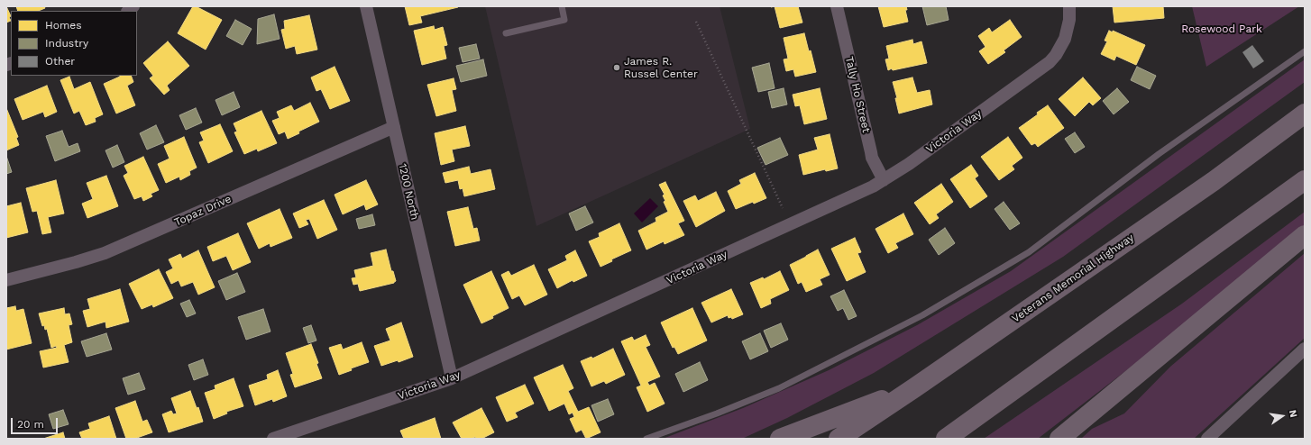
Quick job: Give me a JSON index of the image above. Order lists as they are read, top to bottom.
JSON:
{
  "streets": {
    "highway": ["Veterans Memorial Highway"],
    "street": [
      "Tally Ho Street",
      "Victoria Way",
      "1200 North",
      "Topaz Drive"
    ]
  },
  "crossings": [
    ["Tally Ho Street", "Victoria Way"],
    ["Victoria Way", "1200 North"],
    ["1200 North", "Topaz Drive"]
  ],
  "parks": ["Rosewood Park"],
  "places": ["James R. Russel Center"],
  "legend": ["Homes", "Industry", "Other"],
  "scale_bar": "20 m",
  "north": "right"
}
